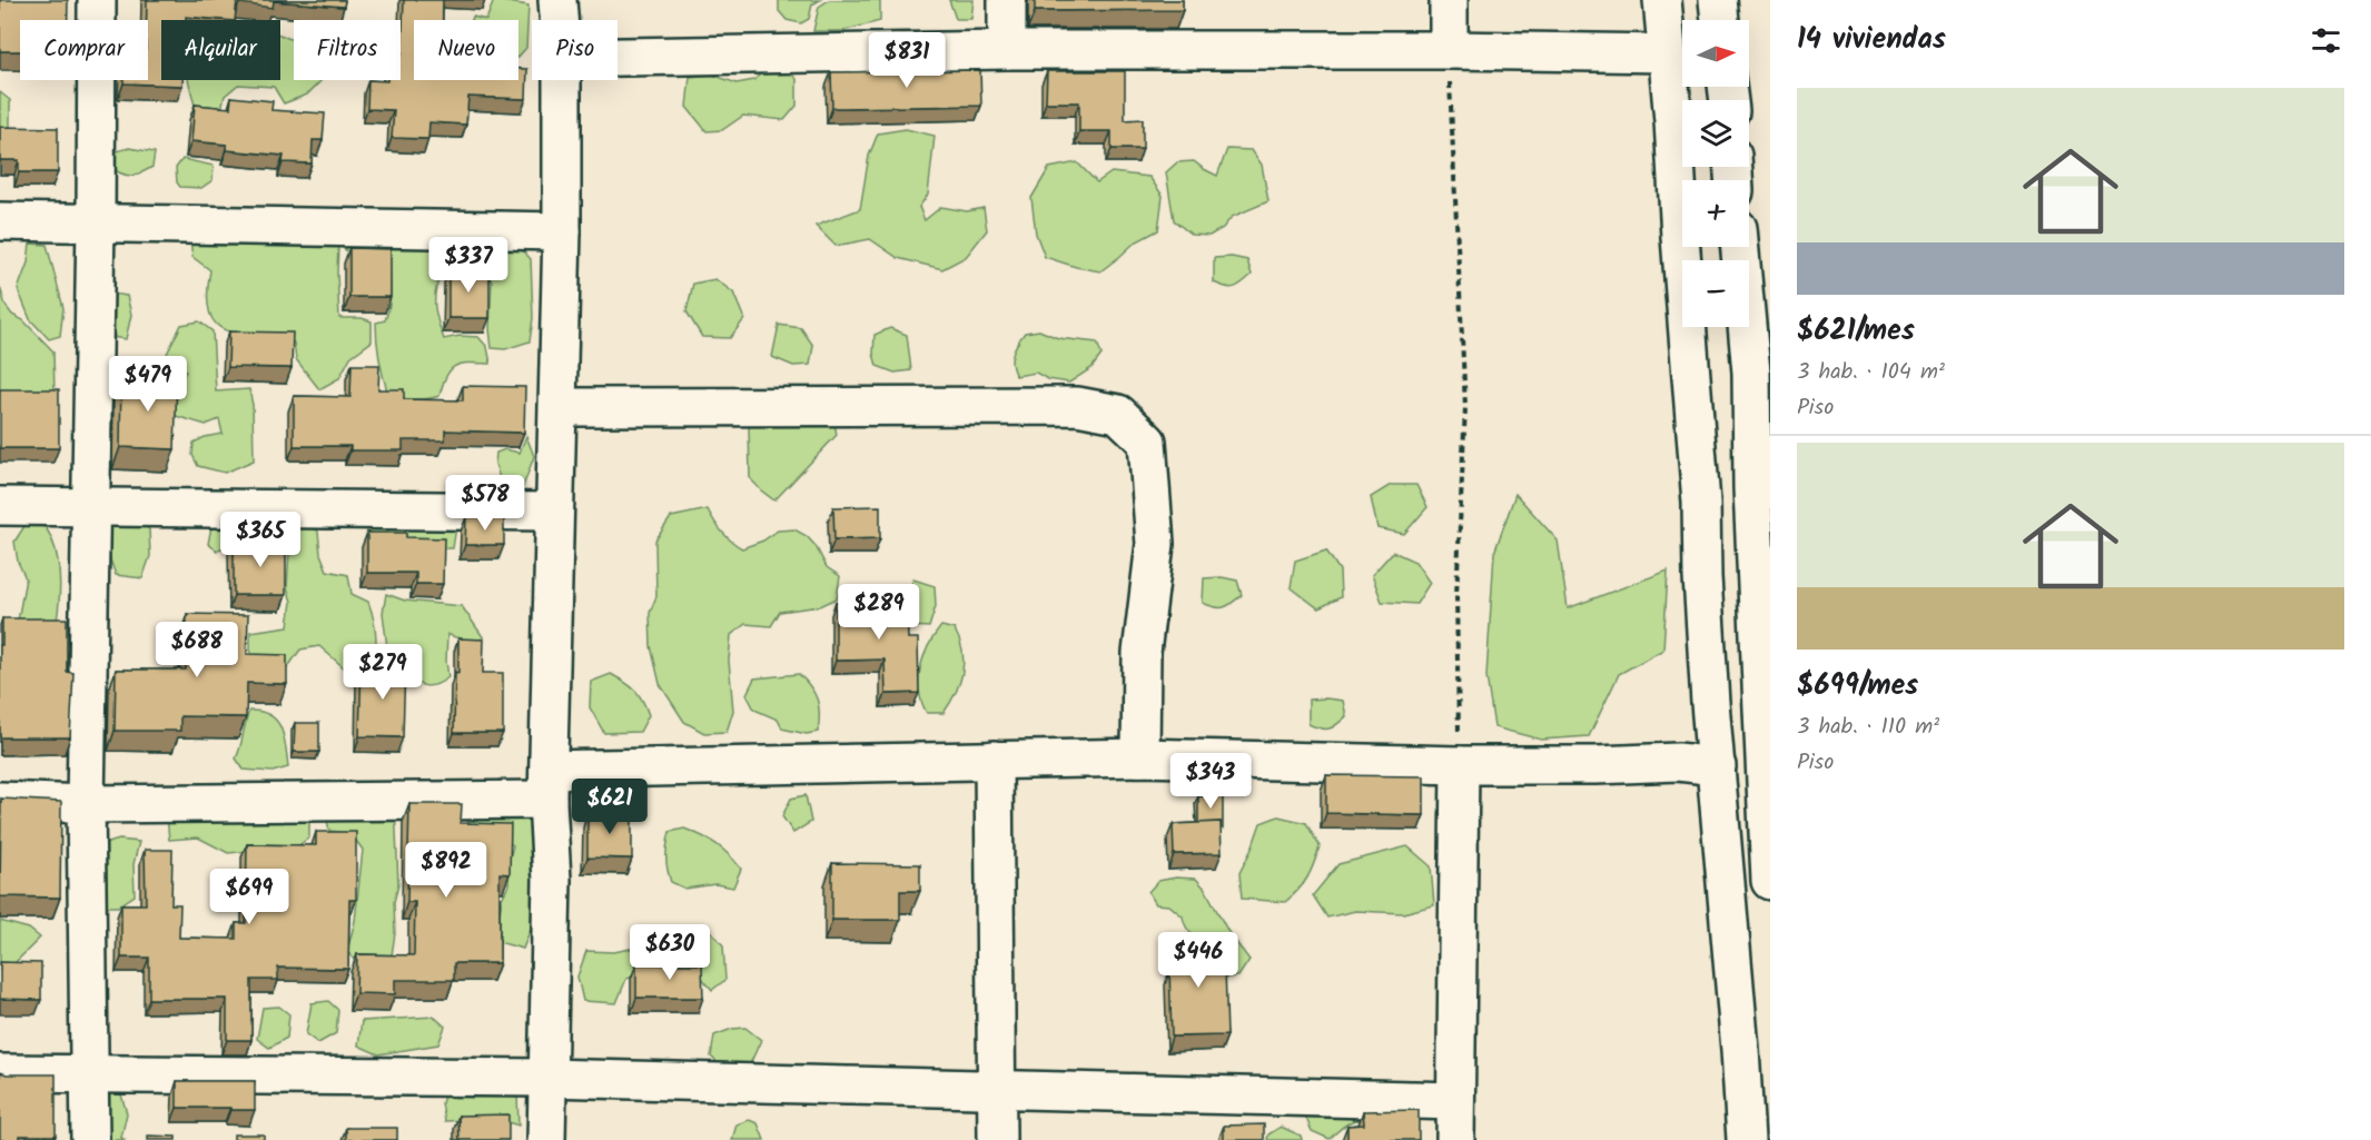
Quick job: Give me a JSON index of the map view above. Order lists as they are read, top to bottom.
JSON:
{
  "north": "right",
  "page": {
    "heading": "14 viviendas",
    "map_buttons": ["+", "−"],
    "chip": [
      "Comprar",
      "Alquilar",
      "Filtros",
      "Nuevo",
      "Piso"
    ],
    "price": [
      "$831",
      "$337",
      "$479",
      "$578",
      "$365",
      "$289",
      "$688",
      "$279",
      "$343",
      "$621",
      "$892",
      "$699",
      "$630",
      "$446"
    ],
    "list": [
      {
        "name": "$621/mes",
        "note": "3 hab. · 104 m² · Piso"
      },
      {
        "name": "$699/mes",
        "note": "3 hab. · 110 m² · Piso"
      }
    ]
  }
}
